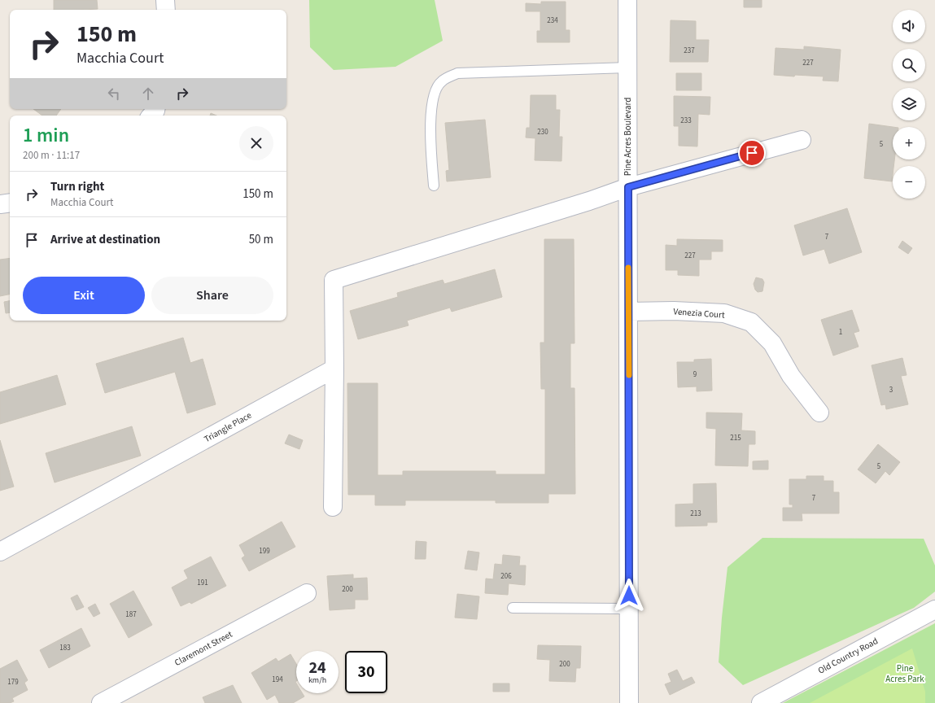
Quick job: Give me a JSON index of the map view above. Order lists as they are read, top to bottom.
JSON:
{
  "streets": {
    "street": [
      "Pine Acres Boulevard",
      "Venezia Court",
      "Triangle Place",
      "Claremont Street",
      "Old Country Road"
    ]
  },
  "crossings": [
    ["Pine Acres Boulevard", "Venezia Court"]
  ],
  "parks": ["Pine Acres Park"],
  "house_numbers": [
    "234",
    "237",
    "227",
    "233",
    "230",
    "5",
    "7",
    "227",
    "1",
    "9",
    "3",
    "215",
    "5",
    "7",
    "213",
    "199",
    "206",
    "191",
    "200",
    "187",
    "183",
    "200",
    "194",
    "179"
  ],
  "page": {
    "map_buttons": ["+", "−"],
    "turn": ["150 m", "Macchia Court"],
    "heading": ["1 min", "200 m · 11:17"],
    "list": [
      {
        "name": "Turn right",
        "note": "Macchia Court",
        "value": "150 m"
      },
      {
        "name": "Arrive at destination",
        "value": "50 m"
      }
    ],
    "buttons": ["Exit", "Share"],
    "speed": "24 km/h",
    "limit": "30"
  }
}
